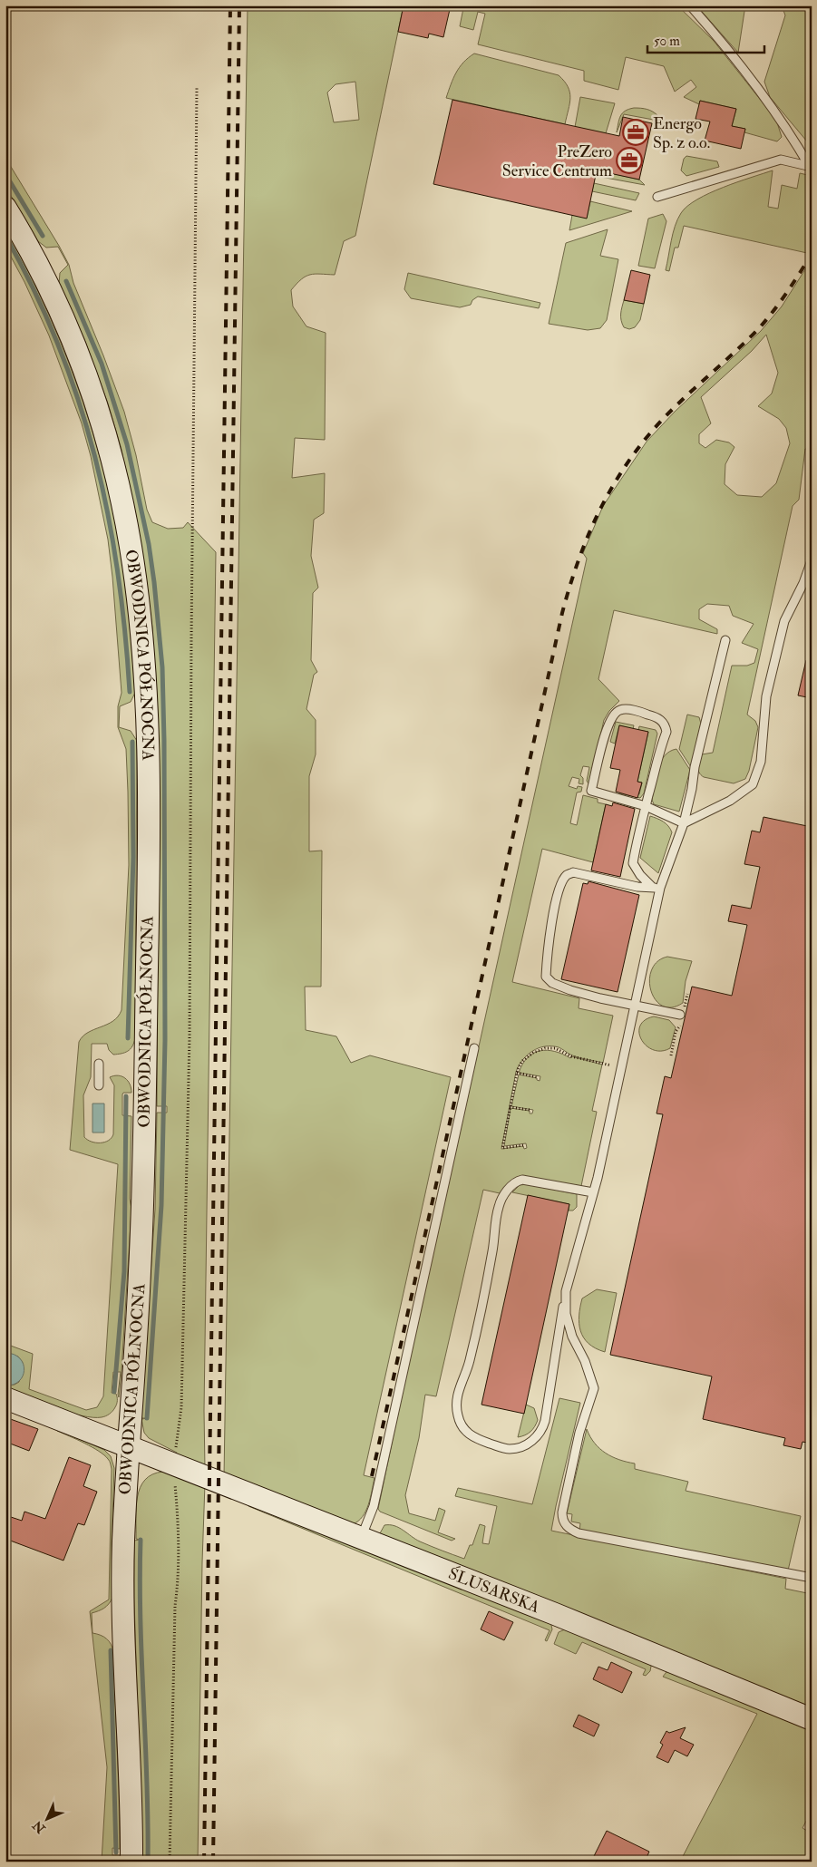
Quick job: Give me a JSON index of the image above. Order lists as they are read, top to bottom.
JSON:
{
  "streets": {
    "street": ["OBWODNICA PÓŁNOCNA", "ŚLUSARSKA"]
  },
  "crossings": [
    ["OBWODNICA PÓŁNOCNA", "ŚLUSARSKA"]
  ],
  "places": {
    "office": ["Energo Sp. z o.o.", "PreZero Service Centrum"]
  },
  "scale_bar": "50 m",
  "north": "bottom left"
}
